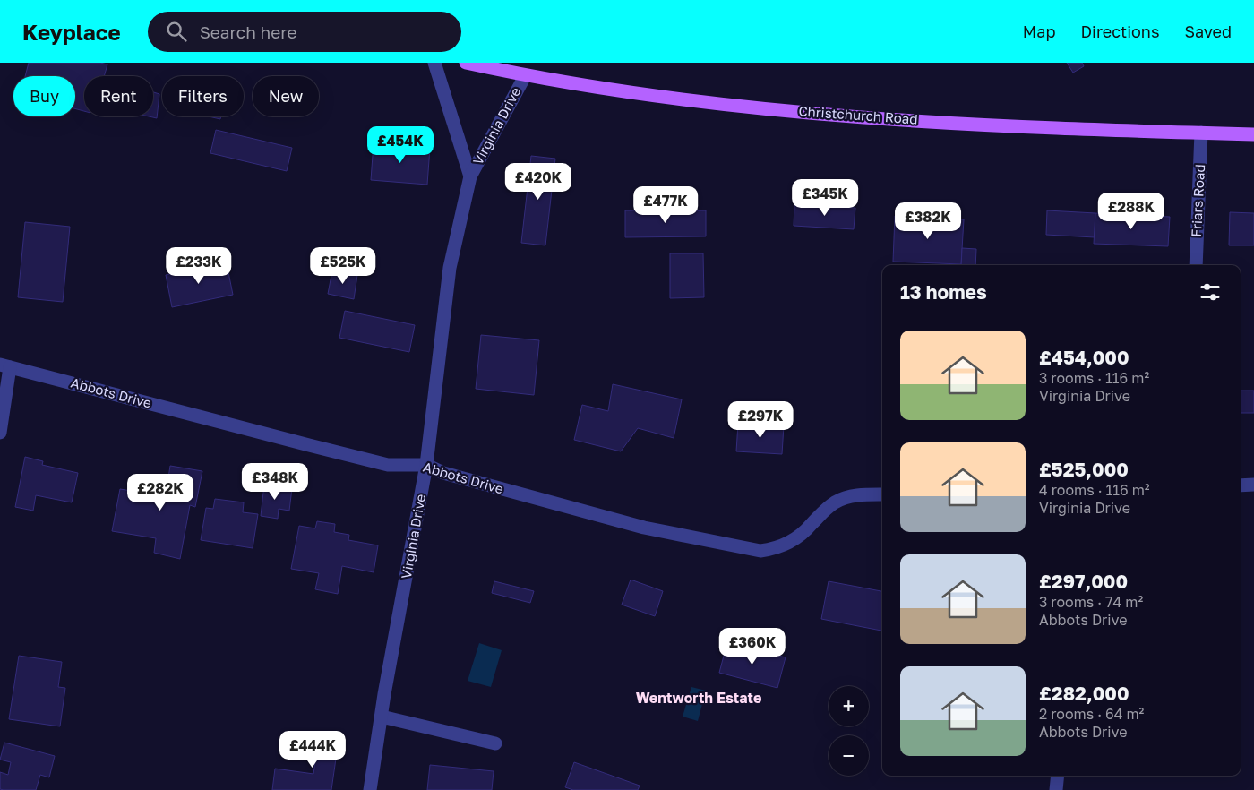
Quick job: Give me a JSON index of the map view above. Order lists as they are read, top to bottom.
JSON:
{
  "streets": {
    "main road": ["Christchurch Road"],
    "street": ["Virginia Drive", "Friars Road", "Abbots Drive"]
  },
  "crossings": [
    ["Christchurch Road", "Virginia Drive"],
    ["Christchurch Road", "Friars Road"],
    ["Virginia Drive", "Abbots Drive"]
  ],
  "districts": ["Wentworth Estate"],
  "page": {
    "header": "Keyplace",
    "search": "Search here",
    "nav": ["Map", "Directions", "Saved"],
    "chip": [
      "Buy",
      "Rent",
      "Filters",
      "New"
    ],
    "price": [
      "£454K",
      "£420K",
      "£345K",
      "£477K",
      "£288K",
      "£382K",
      "£233K",
      "£525K",
      "£297K",
      "£348K",
      "£282K",
      "£360K",
      "£444K"
    ],
    "heading": "13 homes",
    "list": [
      {
        "name": "£454,000",
        "note": "3 rooms · 116 m² · Virginia Drive"
      },
      {
        "name": "£525,000",
        "note": "4 rooms · 116 m² · Virginia Drive"
      },
      {
        "name": "£297,000",
        "note": "3 rooms · 74 m² · Abbots Drive"
      },
      {
        "name": "£282,000",
        "note": "2 rooms · 64 m² · Abbots Drive"
      }
    ],
    "map_buttons": ["+", "−"]
  }
}
